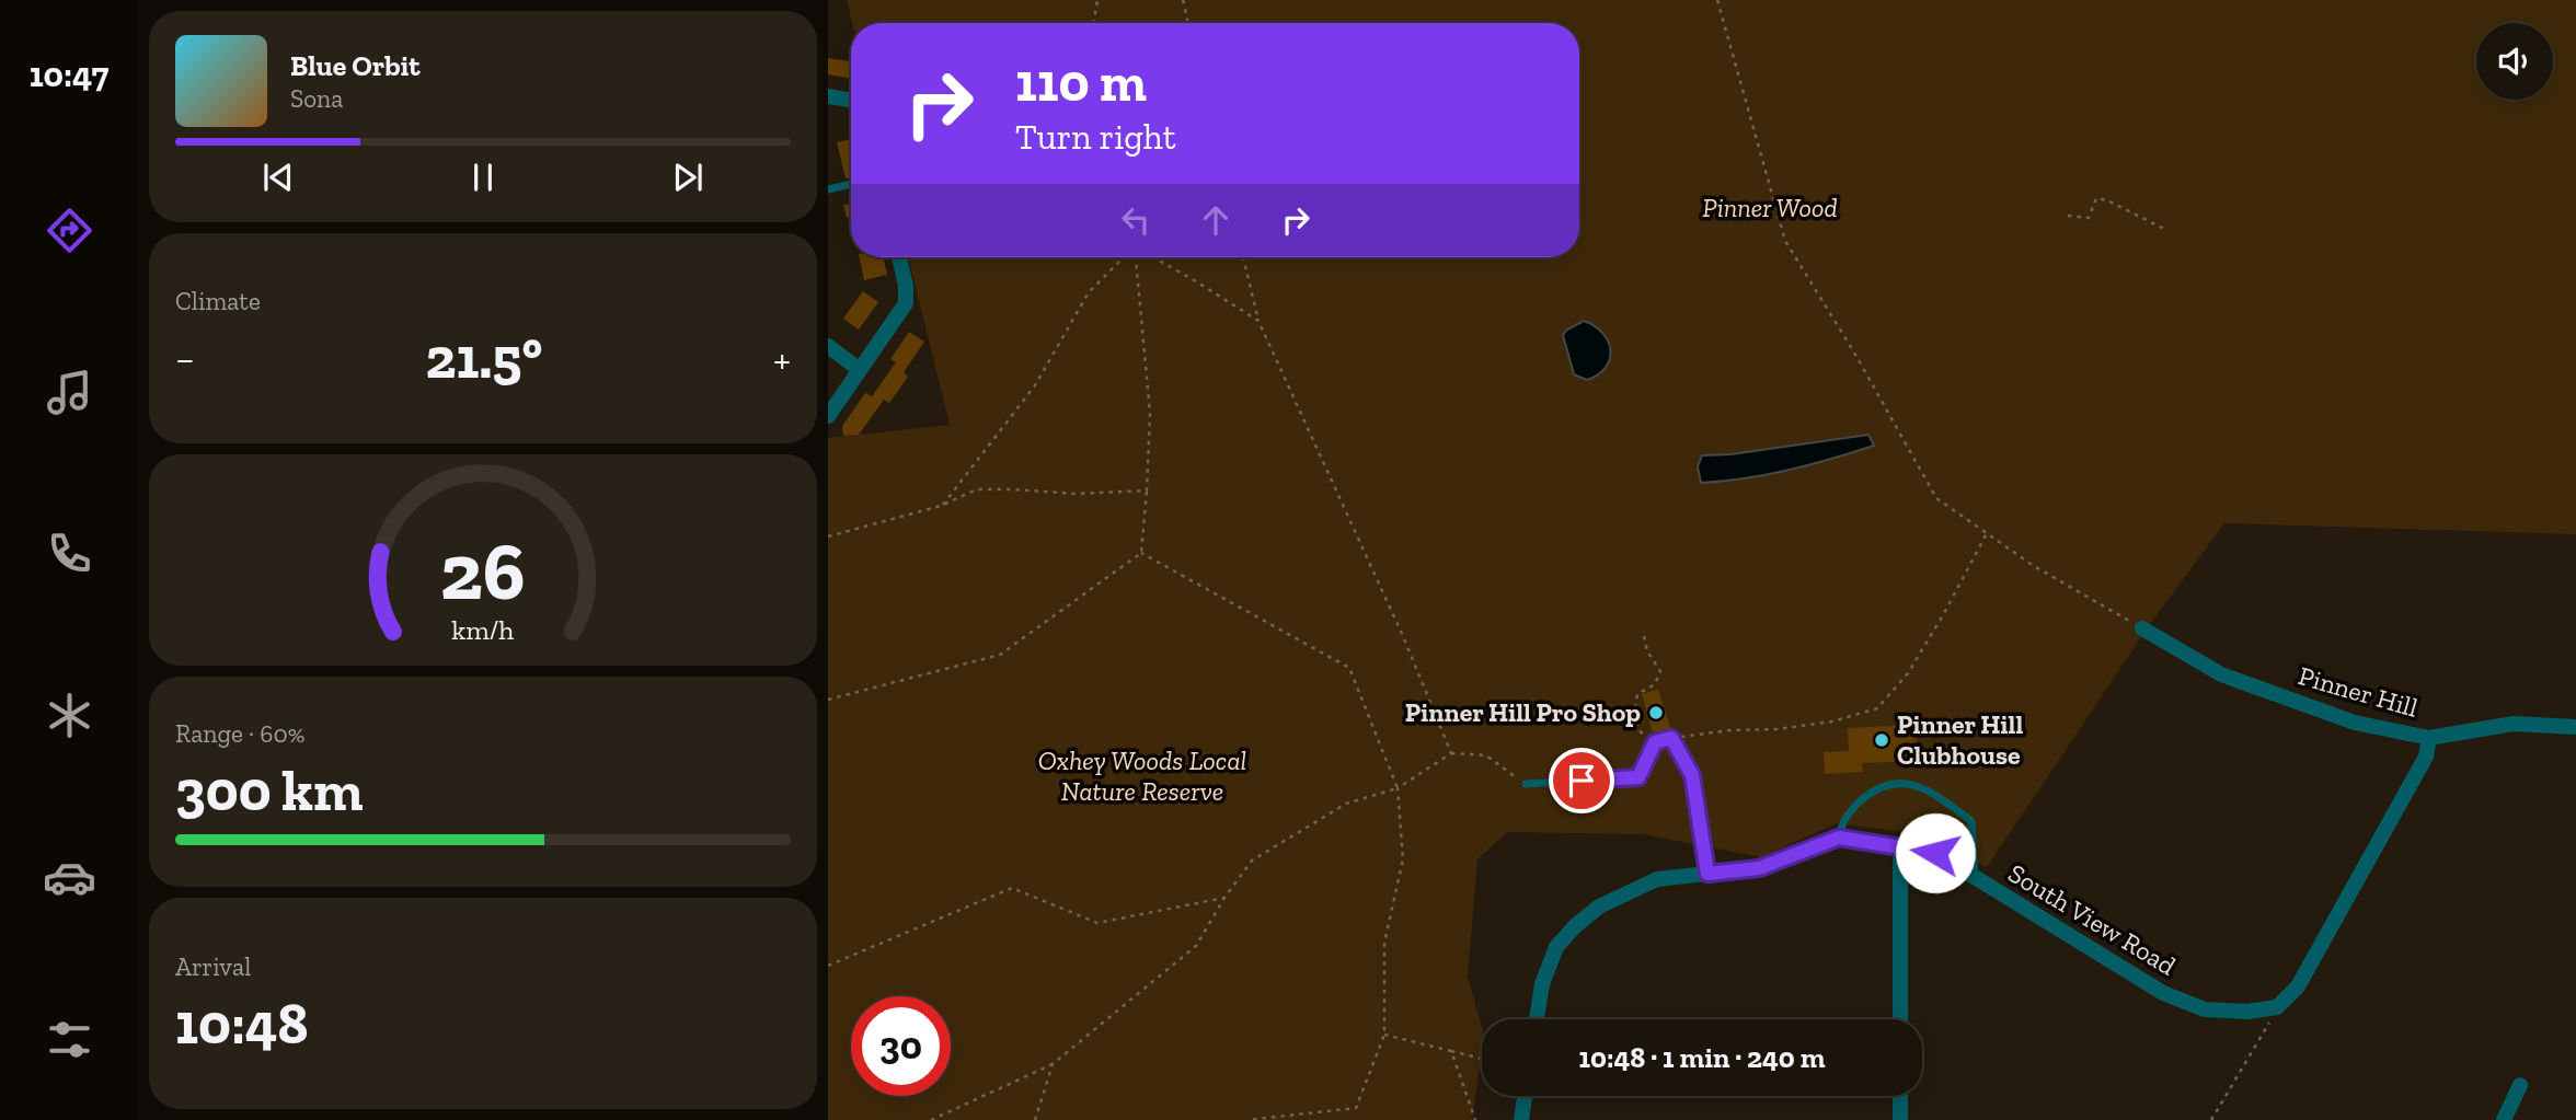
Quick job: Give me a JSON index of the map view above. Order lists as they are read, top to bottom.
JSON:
{
  "streets": {
    "street": ["Pinner Hill", "South View Road"]
  },
  "parks": ["Pinner Wood", "Oxhey Woods Local Nature Reserve"],
  "places": ["Pinner Hill Pro Shop", "Pinner Hill Clubhouse"],
  "page": {
    "tabs": "10:47",
    "turn": ["110 m", "Turn right"],
    "song": ["Blue Orbit", "Sona"],
    "tile": [
      "Climate",
      ["Range · 60%", "300 km"],
      ["Arrival", "10:48"]
    ],
    "heat": ["−", "21.5°", "+"],
    "limit": "30",
    "trip": "10:48 · 1 min · 240 m",
    "gauge": ["26", "km/h"]
  }
}
